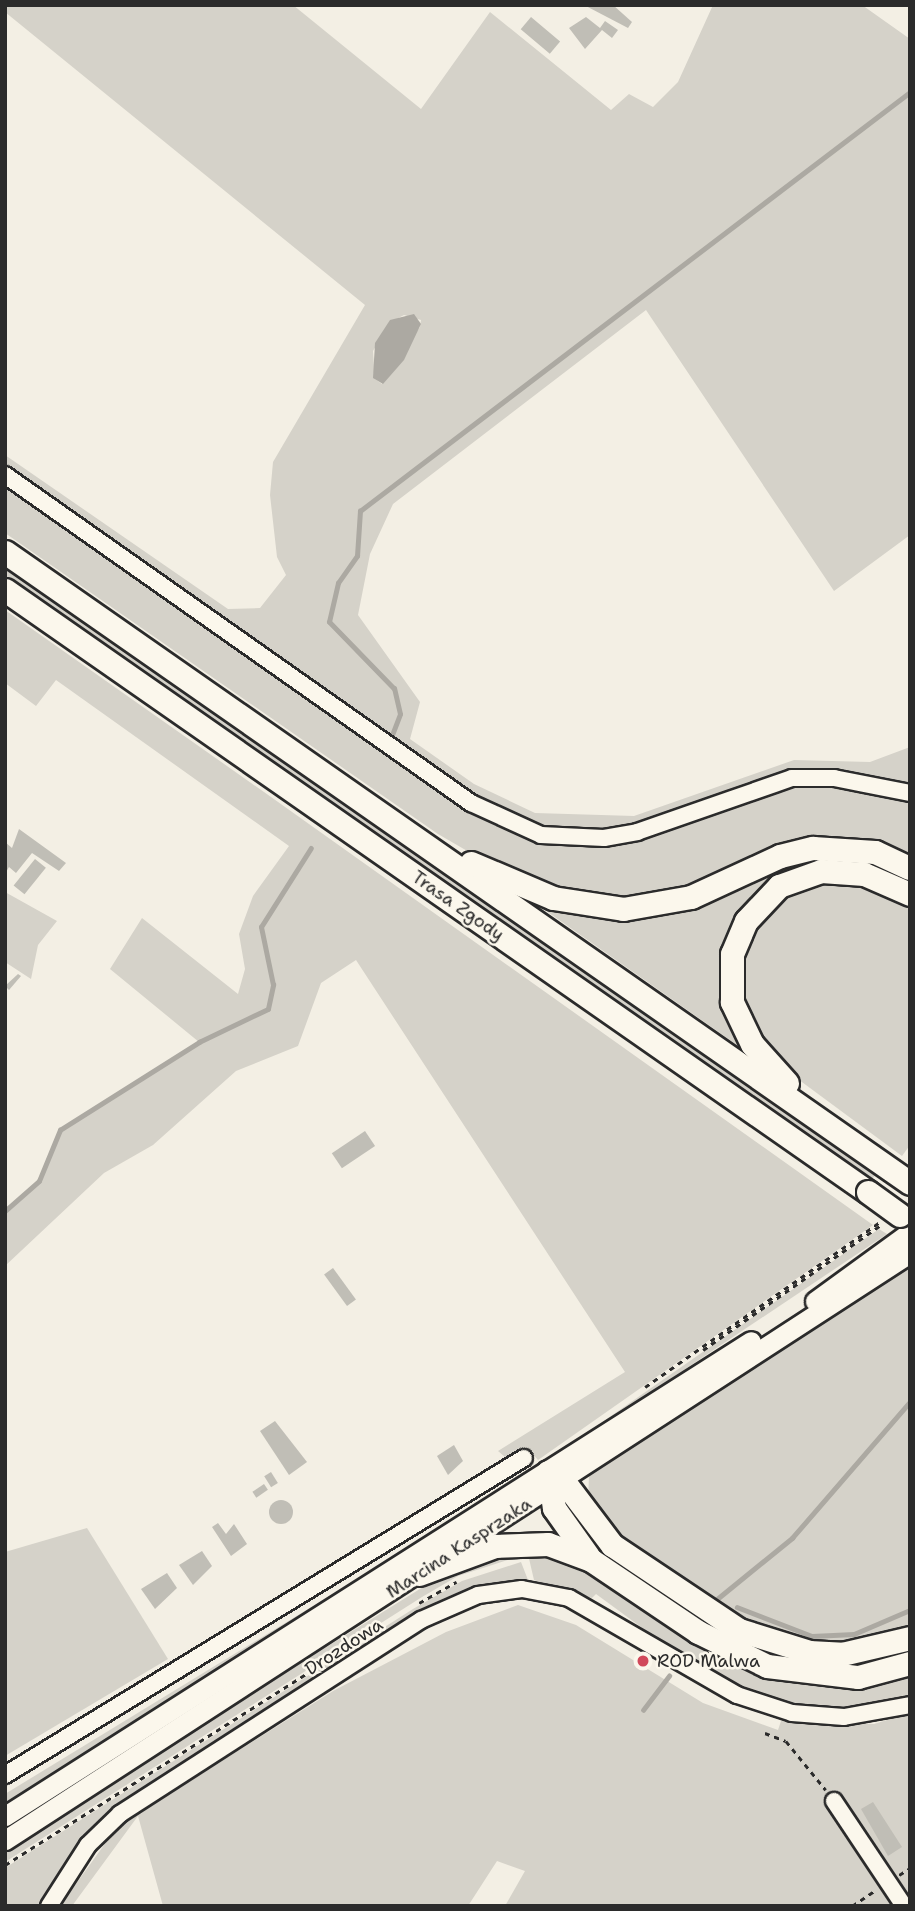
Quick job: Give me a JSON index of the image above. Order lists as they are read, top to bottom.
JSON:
{
  "streets": {
    "highway": ["Trasa Zgody"],
    "main road": ["Marcina Kasprzaka"],
    "street": ["Drozdowa"]
  },
  "crossings": [
    ["Trasa Zgody", "Marcina Kasprzaka"]
  ],
  "places": ["ROD Malwa"]
}
